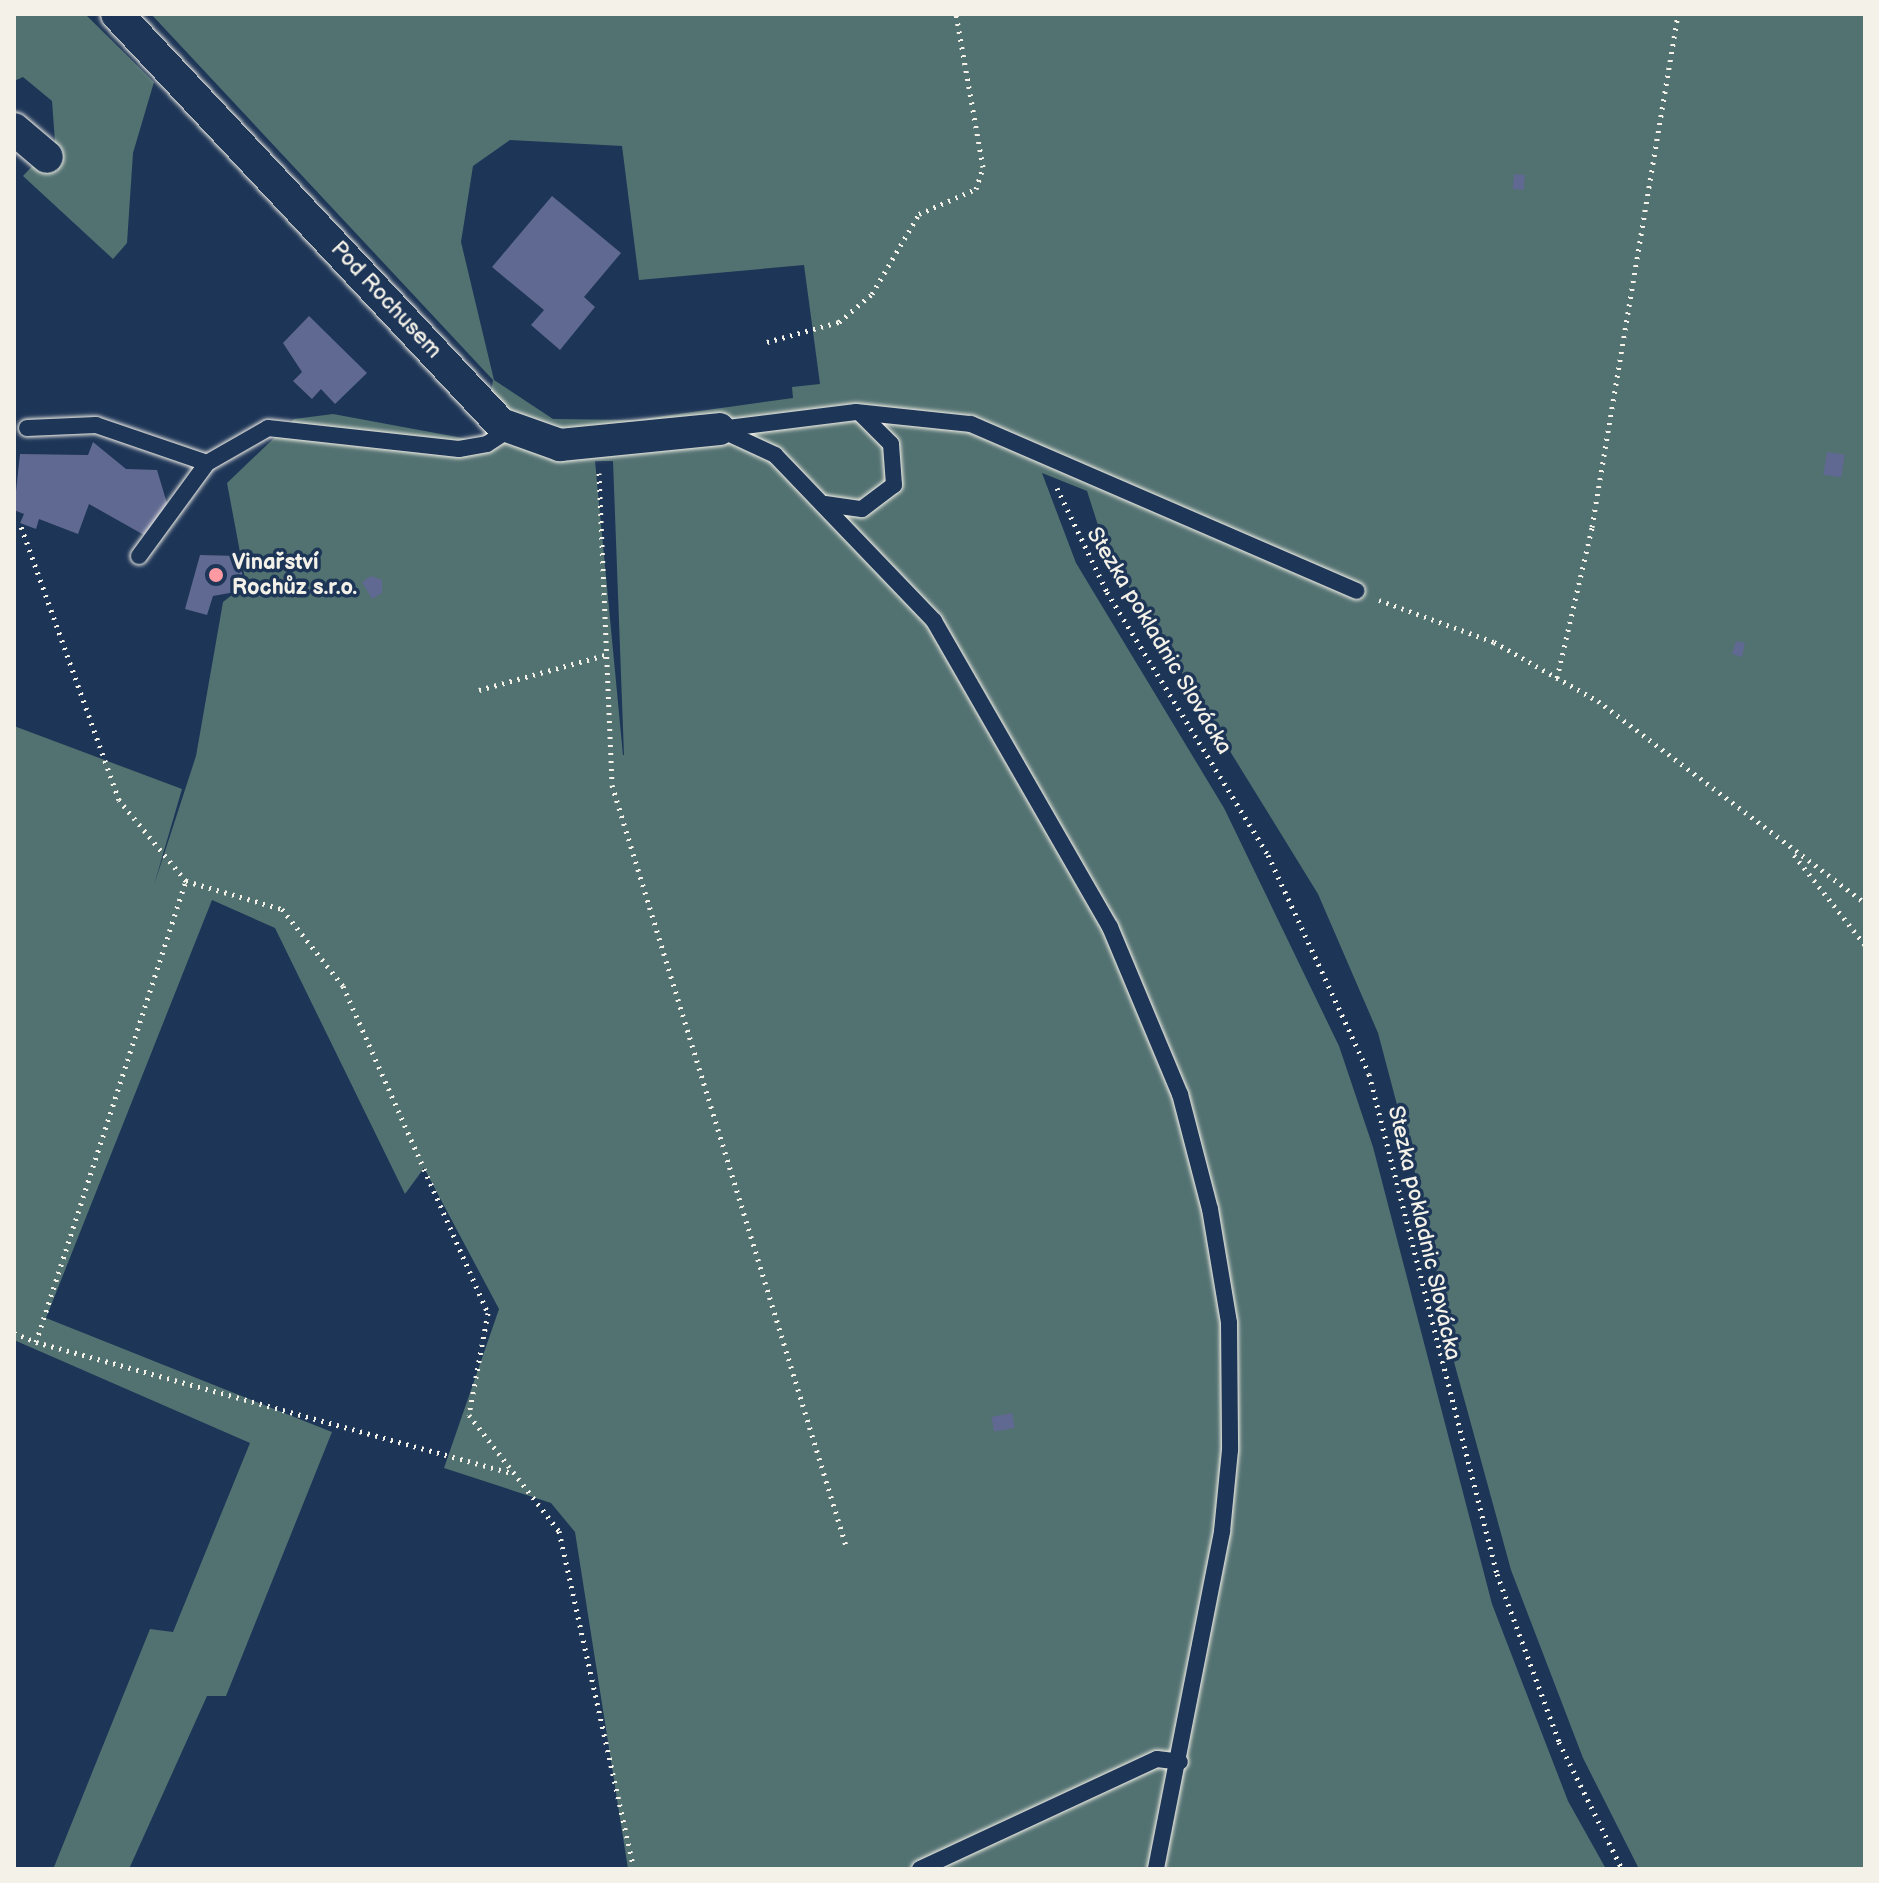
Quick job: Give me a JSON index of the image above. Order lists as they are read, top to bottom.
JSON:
{
  "streets": {
    "street": ["Pod Rochusem"],
    "path": ["Stezka pokladnic Slovácka"]
  },
  "places": ["Vinařství Rochůz s.r.o."]
}
